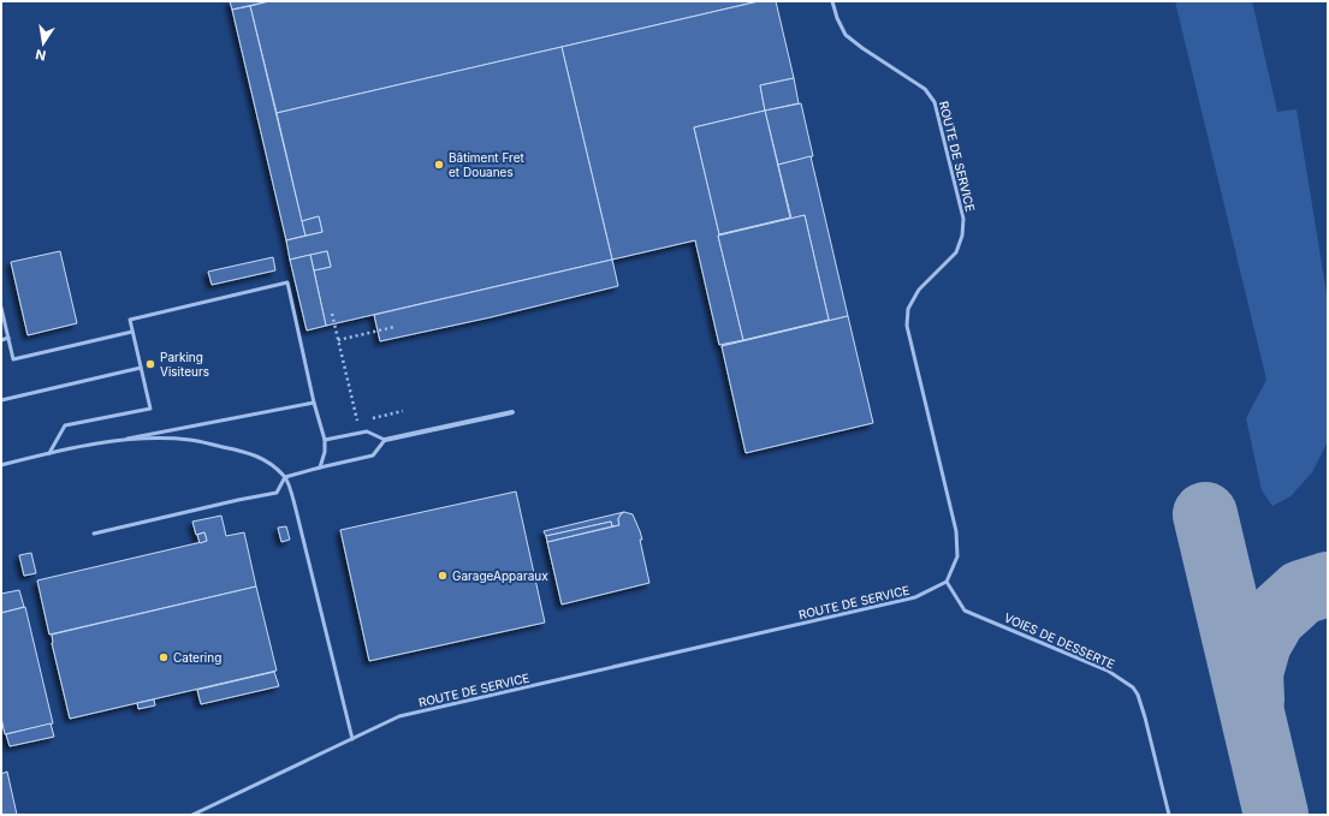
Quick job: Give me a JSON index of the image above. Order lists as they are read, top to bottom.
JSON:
{
  "streets": {
    "lane": ["ROUTE DE SERVICE", "VOIES DE DESSERTE"]
  },
  "crossings": [
    ["ROUTE DE SERVICE", "VOIES DE DESSERTE"]
  ],
  "places": [
    "Bâtiment Fret et Douanes",
    "Parking Visiteurs",
    "GarageApparaux",
    "Catering"
  ],
  "north": "bottom"
}
